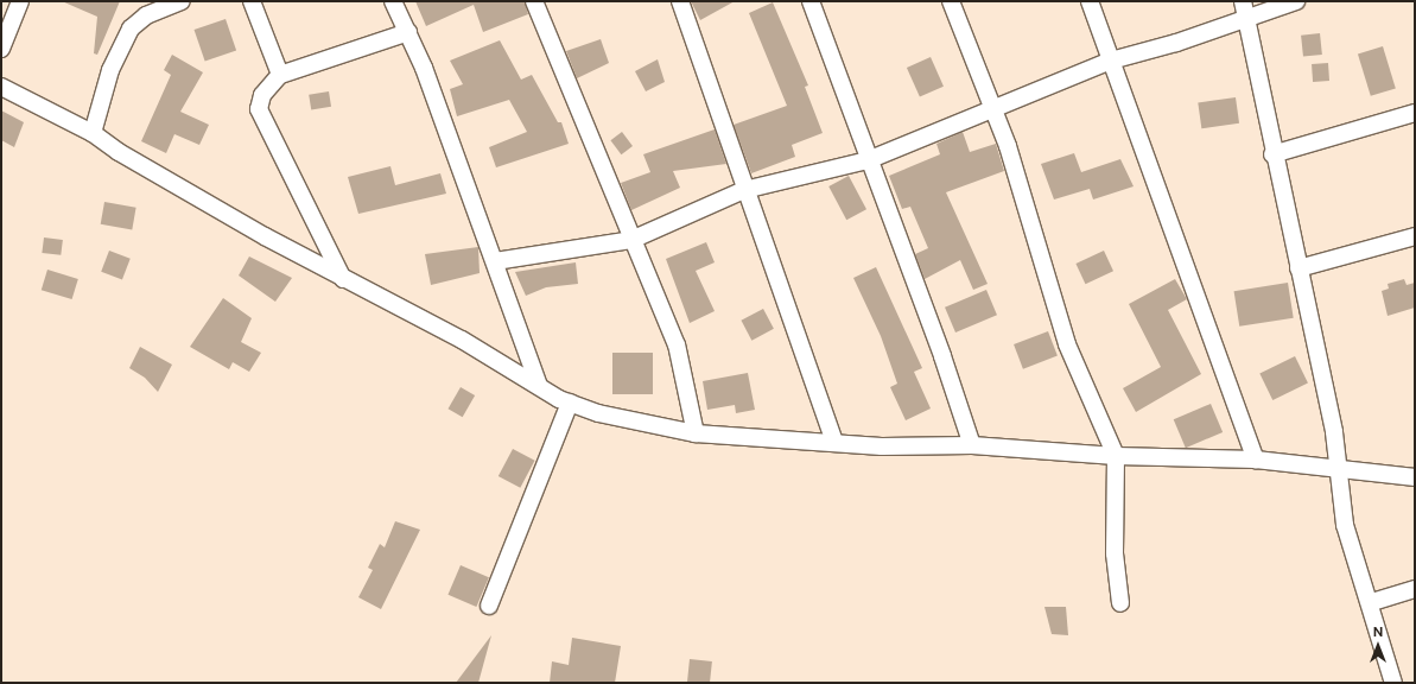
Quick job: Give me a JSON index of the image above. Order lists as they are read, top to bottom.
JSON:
{
  "north": "top"
}
